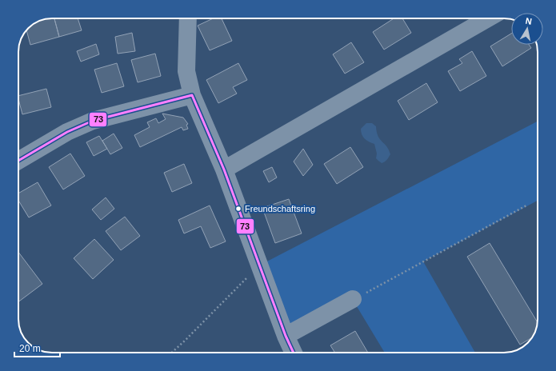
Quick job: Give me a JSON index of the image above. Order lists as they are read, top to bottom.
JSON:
{
  "places": ["Freundschaftsring"],
  "lines": ["transit line 73"],
  "scale_bar": "20 m",
  "north": "top"
}
